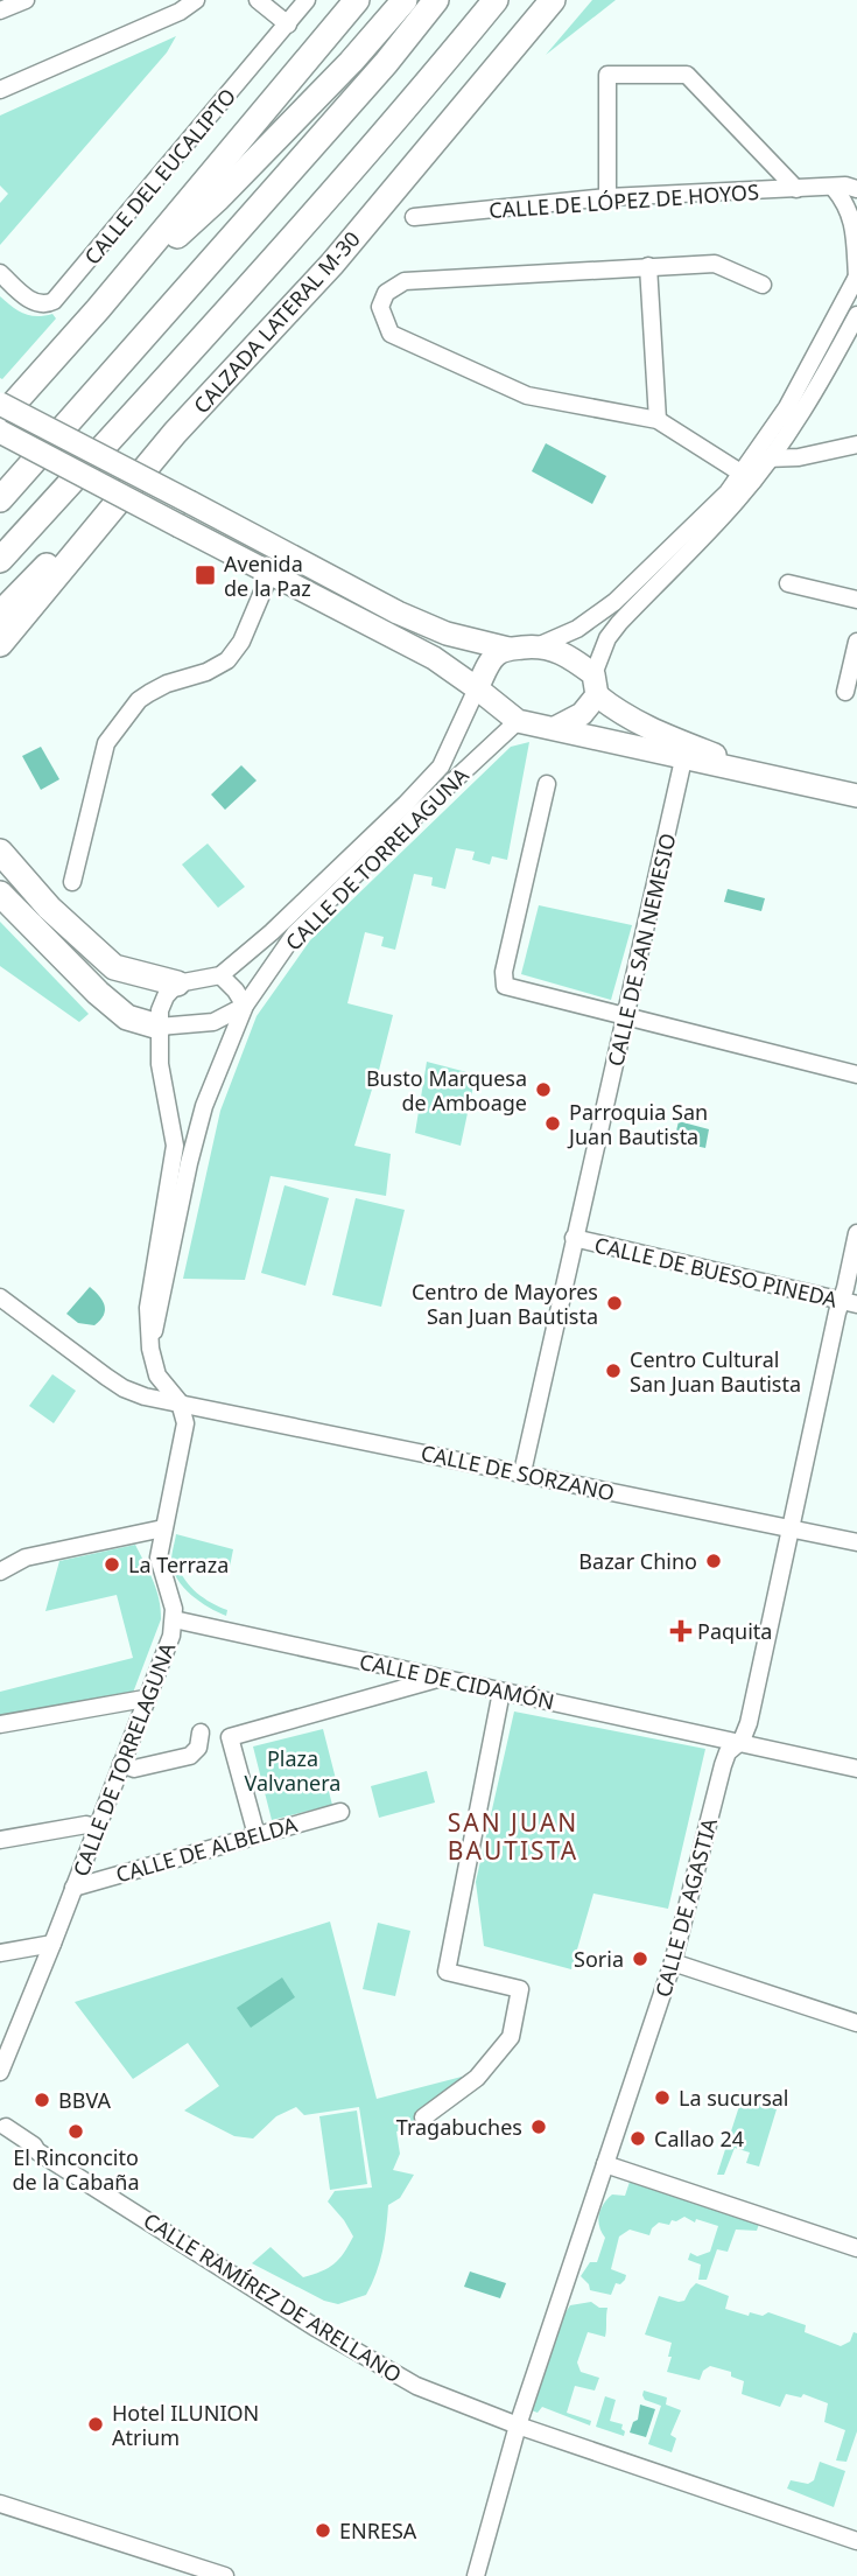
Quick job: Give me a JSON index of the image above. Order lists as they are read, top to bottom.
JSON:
{
  "streets": {
    "highway": ["CALZADA LATERAL M-30"],
    "street": [
      "CALLE DEL EUCALIPTO",
      "CALLE DE LÓPEZ DE HOYOS",
      "CALLE DE TORRELAGUNA",
      "CALLE DE SAN NEMESIO",
      "CALLE DE BUESO PINEDA",
      "CALLE DE SORZANO",
      "CALLE DE CIDAMÓN",
      "CALLE DE ALBELDA",
      "CALLE DE AGASTIA",
      "CALLE RAMÍREZ DE ARELLANO"
    ]
  },
  "crossings": [
    ["CALLE DE TORRELAGUNA", "CALLE DE SORZANO"],
    ["CALLE DE TORRELAGUNA", "CALLE DE CIDAMÓN"],
    ["CALLE DE TORRELAGUNA", "CALLE DE ALBELDA"],
    ["CALLE DE SAN NEMESIO", "CALLE DE BUESO PINEDA"],
    ["CALLE DE SAN NEMESIO", "CALLE DE SORZANO"],
    ["CALLE DE BUESO PINEDA", "CALLE DE AGASTIA"],
    ["CALLE DE SORZANO", "CALLE DE AGASTIA"],
    ["CALLE DE CIDAMÓN", "CALLE DE AGASTIA"],
    ["CALLE DE AGASTIA", "CALLE RAMÍREZ DE ARELLANO"]
  ],
  "districts": ["SAN JUAN BAUTISTA"],
  "parks": ["Plaza Valvanera"],
  "places": {
    "transit": ["Avenida de la Paz"],
    "other": [
      "Busto Marquesa de Amboage",
      "Parroquia San Juan Bautista",
      "Centro de Mayores San Juan Bautista",
      "Centro Cultural San Juan Bautista",
      "Bazar Chino",
      "La Terraza",
      "Soria",
      "La sucursal",
      "BBVA",
      "Tragabuches",
      "El Rinconcito de la Cabaña",
      "Callao 24",
      "Hotel ILUNION Atrium",
      "ENRESA"
    ],
    "health": ["Paquita"]
  }
}
